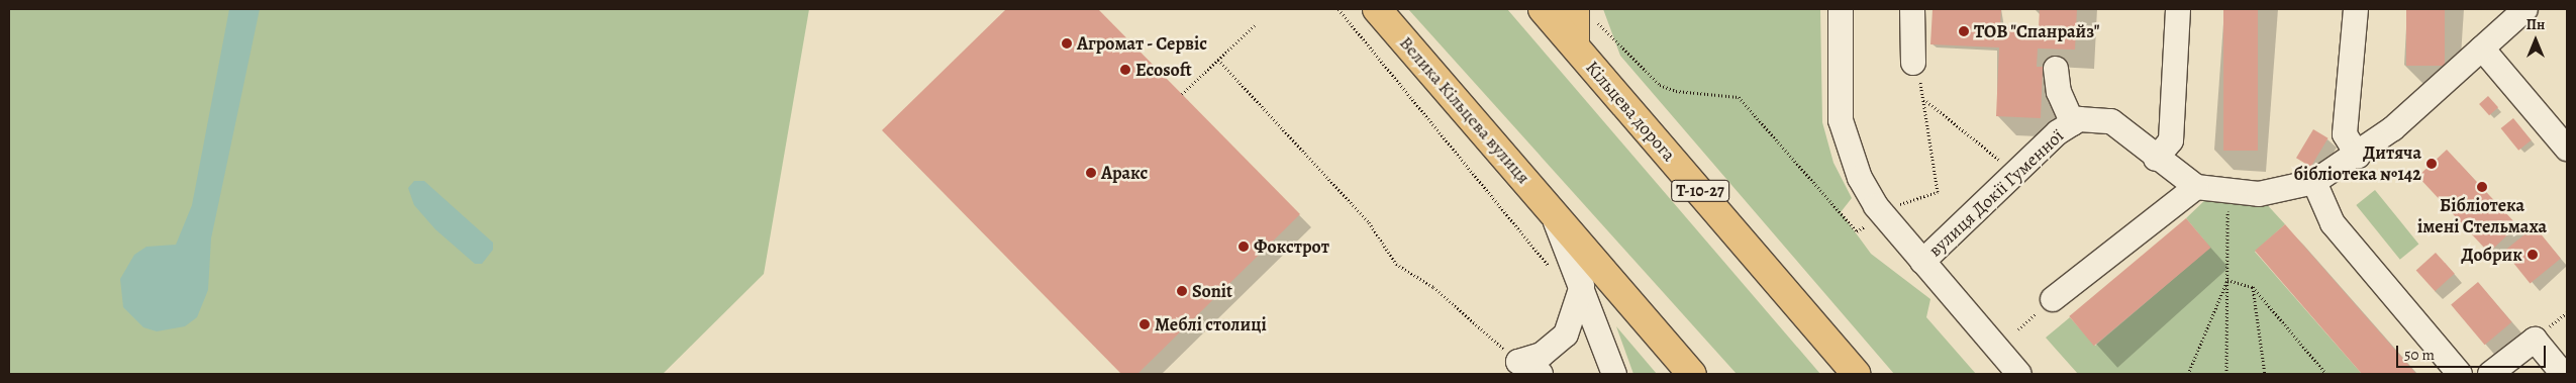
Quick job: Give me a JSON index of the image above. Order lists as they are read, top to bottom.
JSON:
{
  "streets": {
    "main road": ["Велика Кільцева вулиця", "Кільцева дорога", "Т-10-27"],
    "street": ["вулиця Докії Гуменної"]
  },
  "places": [
    "ТОВ \"Спанрайз\"",
    "Агромат - Сервіс",
    "Ecosoft",
    "Дитяча бібліотека №142",
    "Аракс",
    "Бібліотека імені Стельмаха",
    "Фокстрот",
    "Добрик",
    "Sonit",
    "Меблі столиці"
  ],
  "scale_bar": "50 m",
  "north": "top"
}
